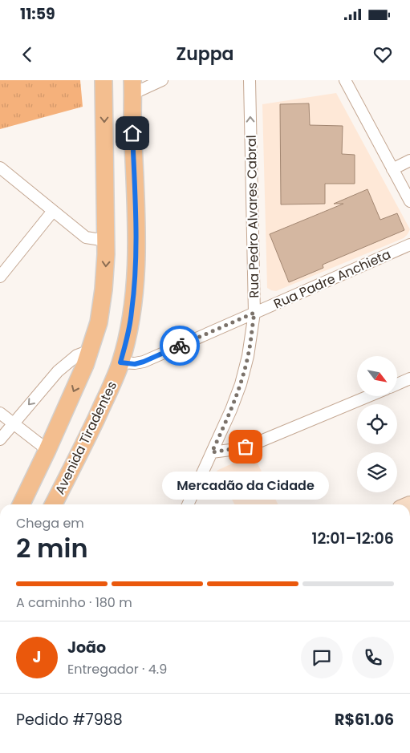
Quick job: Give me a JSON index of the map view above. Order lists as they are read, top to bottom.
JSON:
{
  "streets": {
    "main road": ["Avenida Tiradentes"],
    "street": ["Rua Pedro Alvares Cabral", "Rua Padre Anchieta"]
  },
  "crossings": [
    ["Rua Pedro Alvares Cabral", "Rua Padre Anchieta"],
    ["Rua Padre Anchieta", "Avenida Tiradentes"]
  ],
  "one_way": ["Rua Pedro Alvares Cabral"],
  "places": ["Mercadão da Cidade"],
  "north": "bottom right",
  "page": {
    "status": "11:59",
    "header": "Zuppa",
    "bubble": "Mercadão da Cidade",
    "heading": ["2 min", "Chega em", "12:01–12:06"],
    "panel": [
      "João",
      "Entregador · 4.9",
      "Pedido #7988",
      "R$61.06"
    ],
    "bar": "A caminho · 180 m",
    "round": "J"
  }
}
